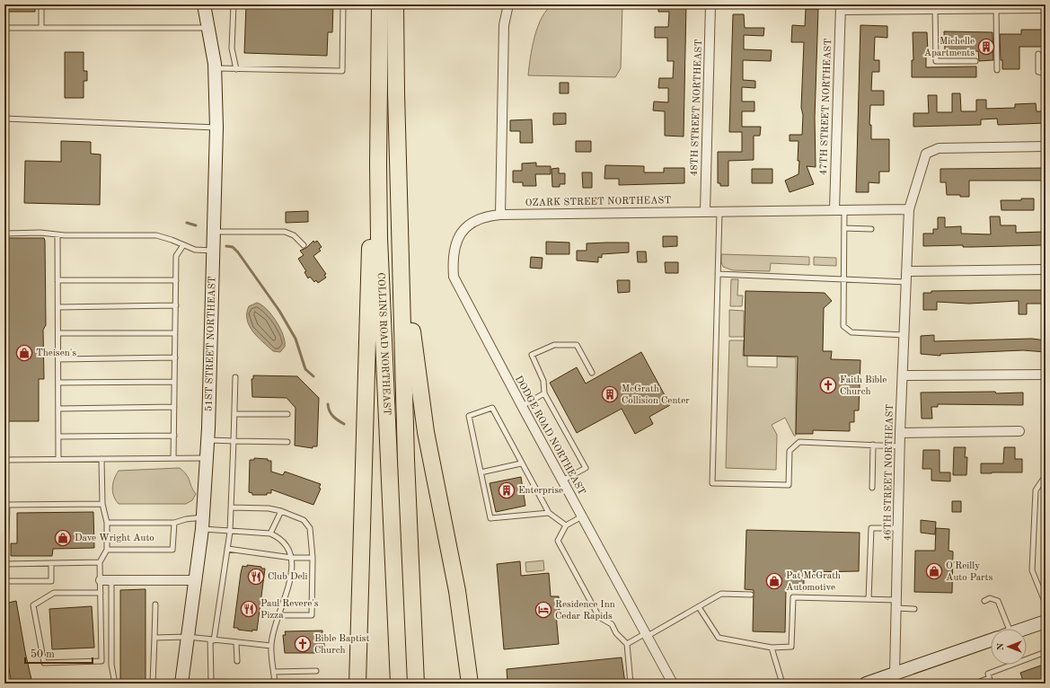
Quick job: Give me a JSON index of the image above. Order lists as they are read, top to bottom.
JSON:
{
  "streets": {
    "highway": ["COLLINS ROAD NORTHEAST"],
    "street": [
      "47TH STREET NORTHEAST",
      "48TH STREET NORTHEAST",
      "OZARK STREET NORTHEAST",
      "51ST STREET NORTHEAST",
      "DODGE ROAD NORTHEAST",
      "46TH STREET NORTHEAST"
    ]
  },
  "crossings": [
    ["47TH STREET NORTHEAST", "OZARK STREET NORTHEAST"],
    ["48TH STREET NORTHEAST", "OZARK STREET NORTHEAST"],
    ["OZARK STREET NORTHEAST", "DODGE ROAD NORTHEAST"],
    ["OZARK STREET NORTHEAST", "46TH STREET NORTHEAST"]
  ],
  "places": {
    "building": ["Michelle Apartments", "McGrath Collision Center", "Enterprise"],
    "shop": [
      "Theisen's",
      "Dave Wright Auto",
      "O'Reilly Auto Parts",
      "Pat McGrath Automotive"
    ],
    "church": ["Faith Bible Church", "Bible Baptist Church"],
    "restaurant": ["Club Deli", "Paul Revere's Pizza"],
    "hotel": ["Residence Inn Cedar Rapids"]
  },
  "scale_bar": "50 m",
  "north": "left"
}
